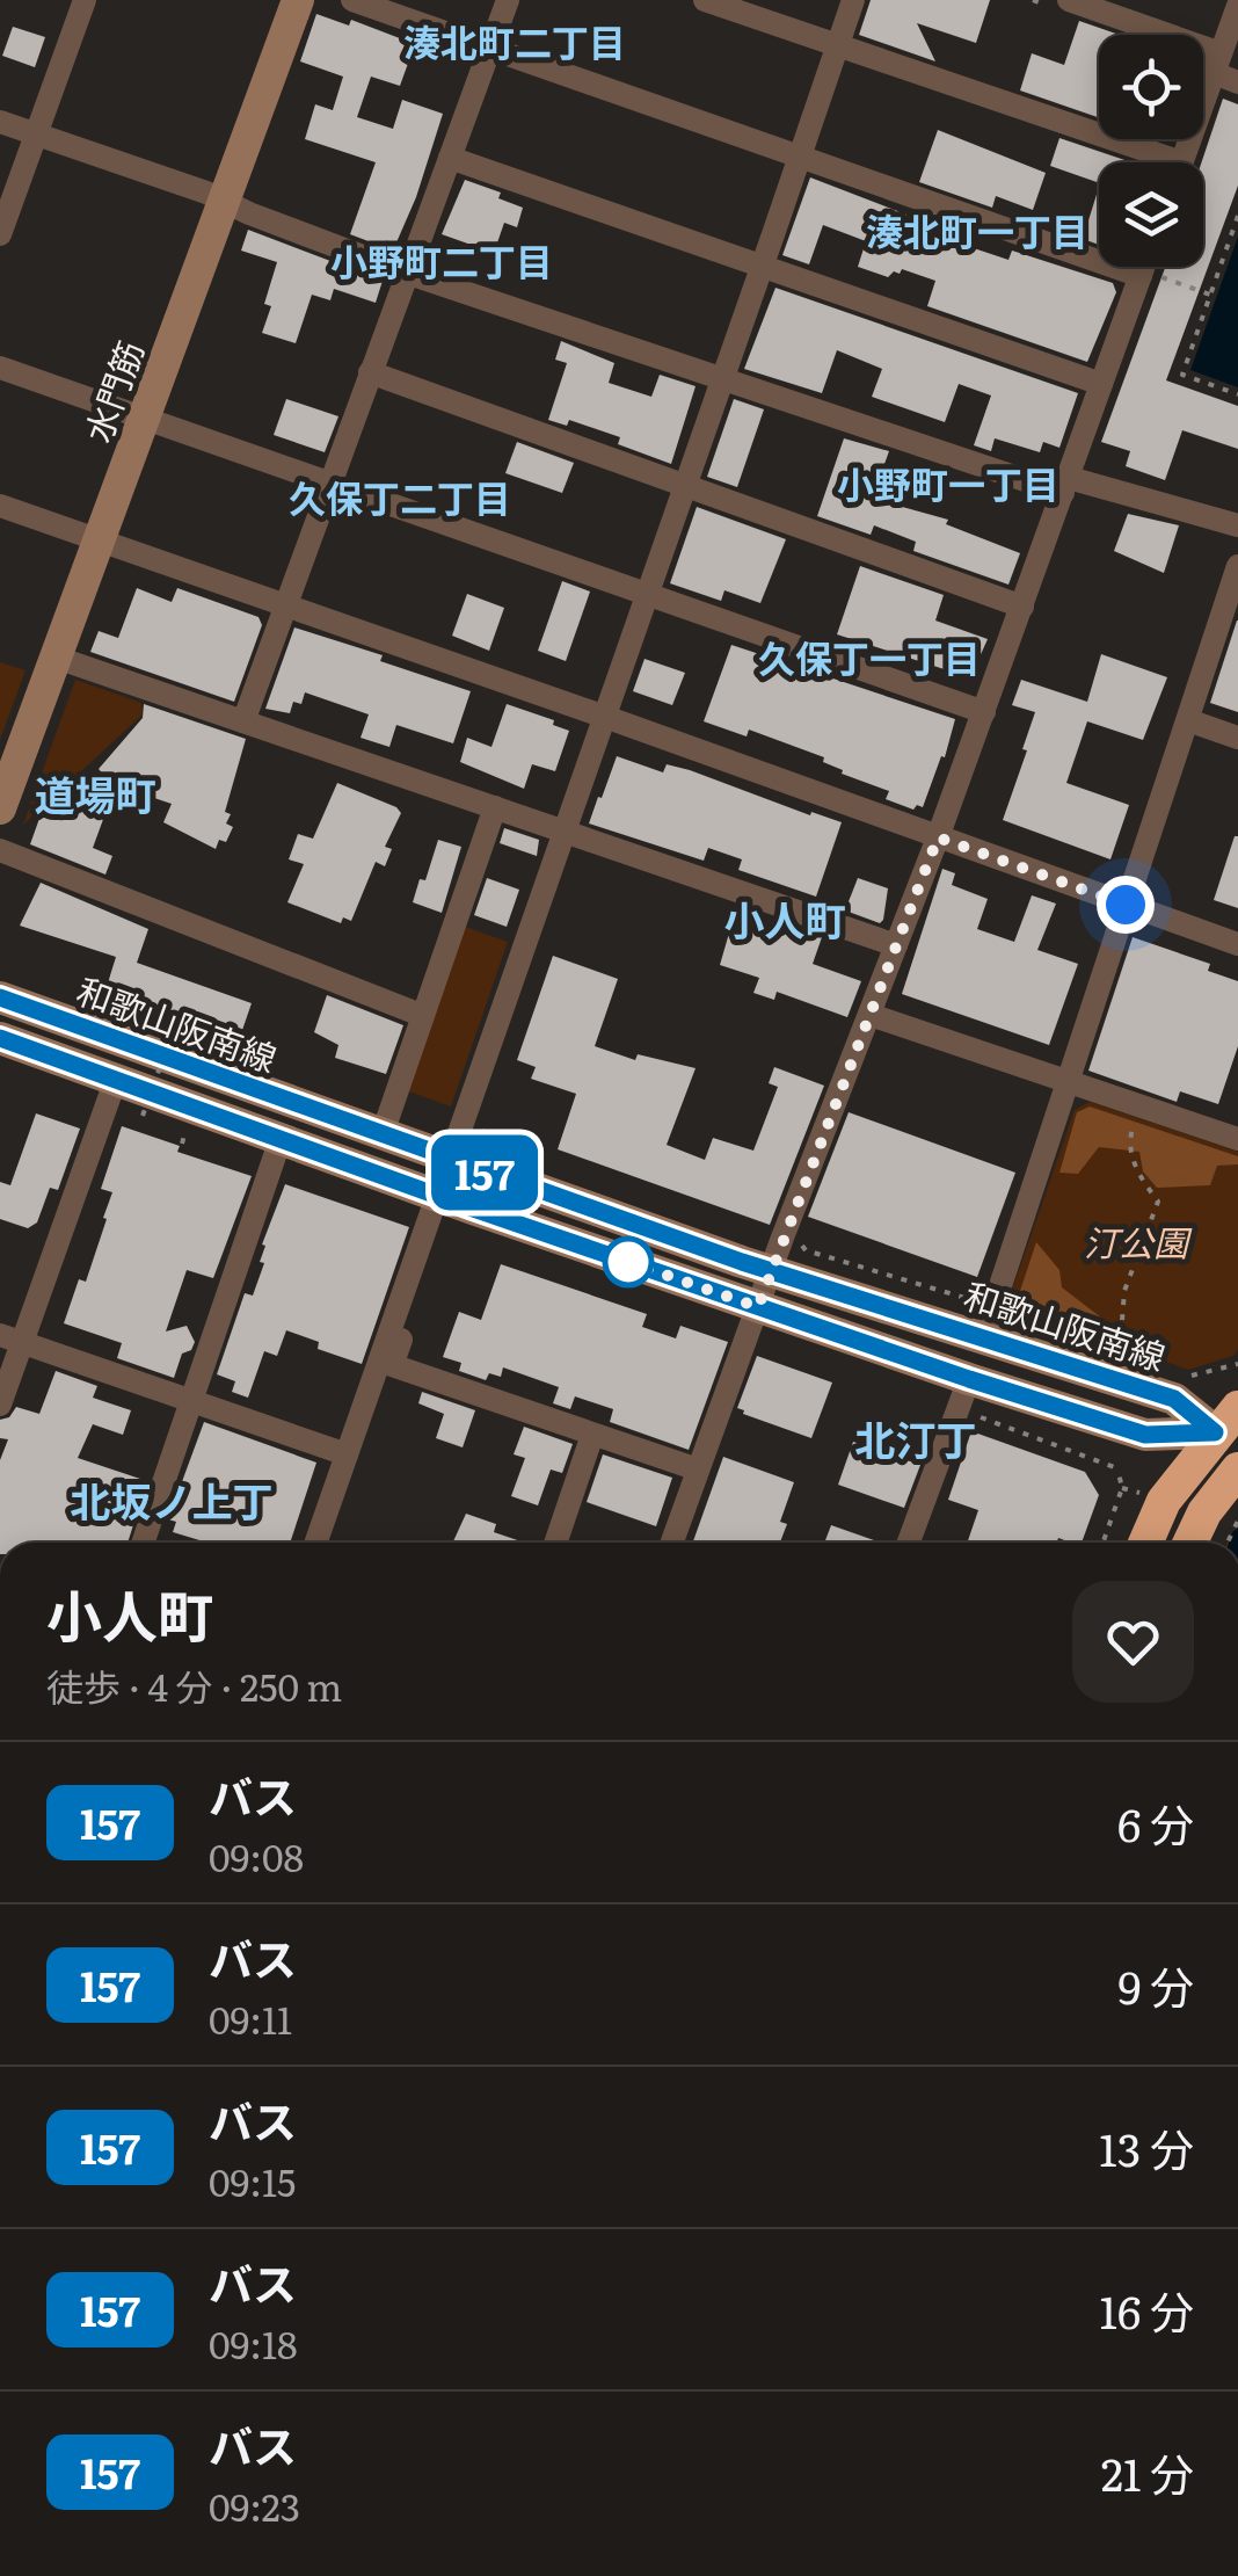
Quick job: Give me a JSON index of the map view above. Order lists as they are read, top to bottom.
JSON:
{
  "streets": {
    "main road": ["水門筋", "和歌山阪南線"]
  },
  "districts": [
    "湊北町二丁目",
    "湊北町一丁目",
    "小野町二丁目",
    "小野町一丁目",
    "久保丁二丁目",
    "久保丁一丁目",
    "道場町",
    "小人町",
    "北汀丁",
    "北坂ノ上丁"
  ],
  "parks": ["汀公園"],
  "lines": ["bus line 157"],
  "page": {
    "on_map": "157",
    "heading": ["小人町", "徒歩 · 4 分 · 250 m"],
    "list": [
      {
        "mark": "157",
        "name": "バス",
        "note": "09:08",
        "value": "6 分"
      },
      {
        "mark": "157",
        "name": "バス",
        "note": "09:11",
        "value": "9 分"
      },
      {
        "mark": "157",
        "name": "バス",
        "note": "09:15",
        "value": "13 分"
      },
      {
        "mark": "157",
        "name": "バス",
        "note": "09:18",
        "value": "16 分"
      },
      {
        "mark": "157",
        "name": "バス",
        "note": "09:23",
        "value": "21 分"
      }
    ]
  }
}
